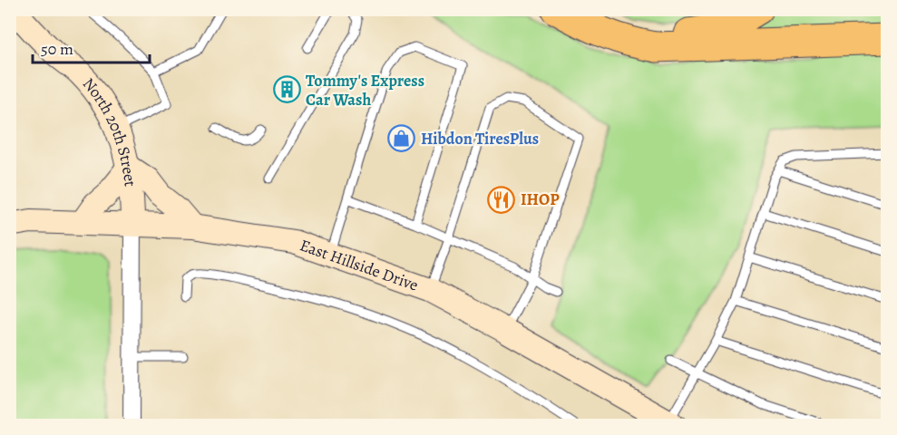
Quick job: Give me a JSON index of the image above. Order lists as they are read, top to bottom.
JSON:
{
  "streets": {
    "street": ["North 20th Street", "East Hillside Drive"]
  },
  "crossings": [
    ["North 20th Street", "East Hillside Drive"]
  ],
  "places": {
    "building": ["Tommy's Express Car Wash"],
    "shop": ["Hibdon TiresPlus"],
    "restaurant": ["IHOP"]
  },
  "scale_bar": "50 m"
}
